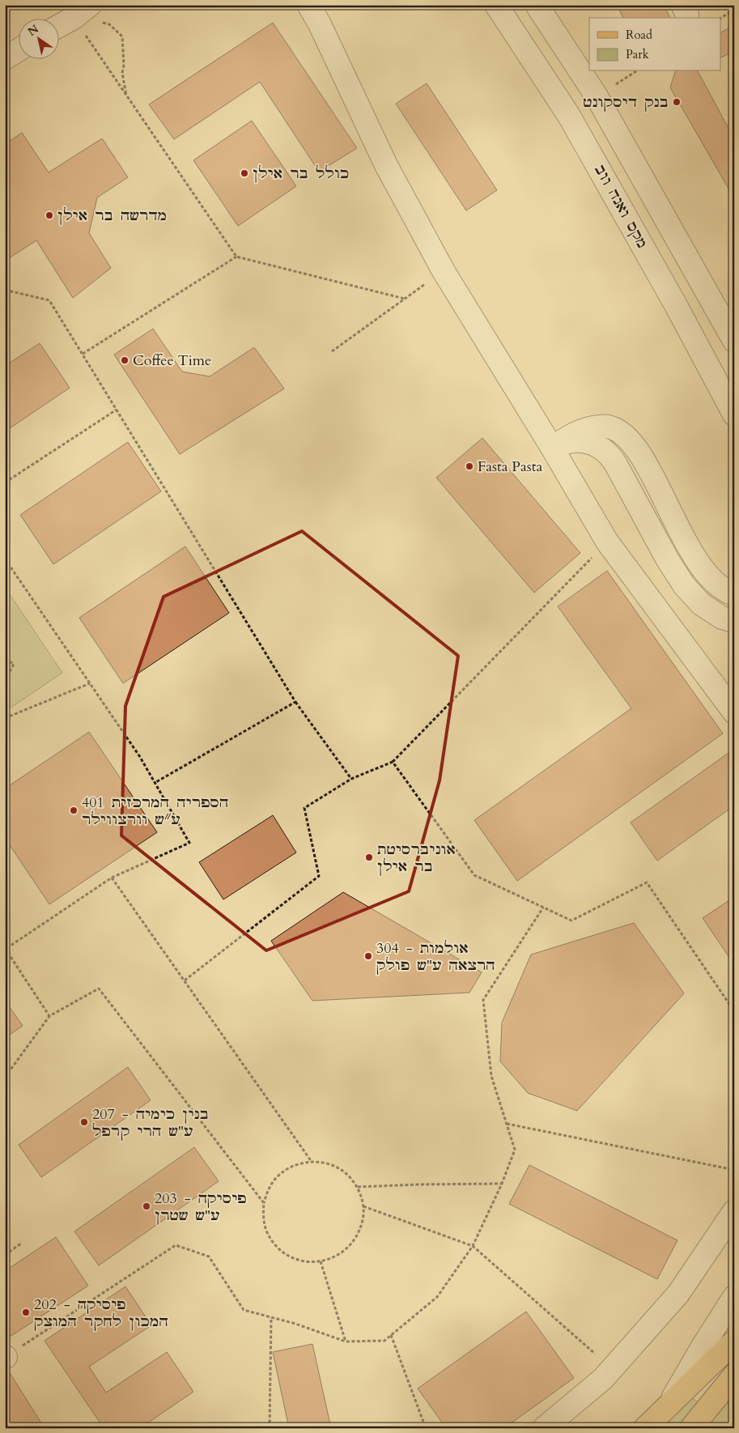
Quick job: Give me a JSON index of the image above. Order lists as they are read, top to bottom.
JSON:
{
  "streets": {
    "street": ["מקס ואנה ווב"]
  },
  "places": [
    "בנק דיסקונט",
    "כולל בר אילן",
    "מדרשה בר אילן",
    "Coffee Time",
    "Fasta Pasta",
    "401 הספריה המרכזית ע״ש וורצווילר",
    "אוניברסיטת בר אילן",
    "304 - אולמות הרצאה ע\"ש פולק",
    "207 - בנין כימיה ע\"ש הרי קרפל",
    "203 - פיסיקה ע\"ש שטרן",
    "202 - פיסיקה המכון לחקר המוצק"
  ],
  "legend": ["Road", "Park"],
  "north": "top left"
}
